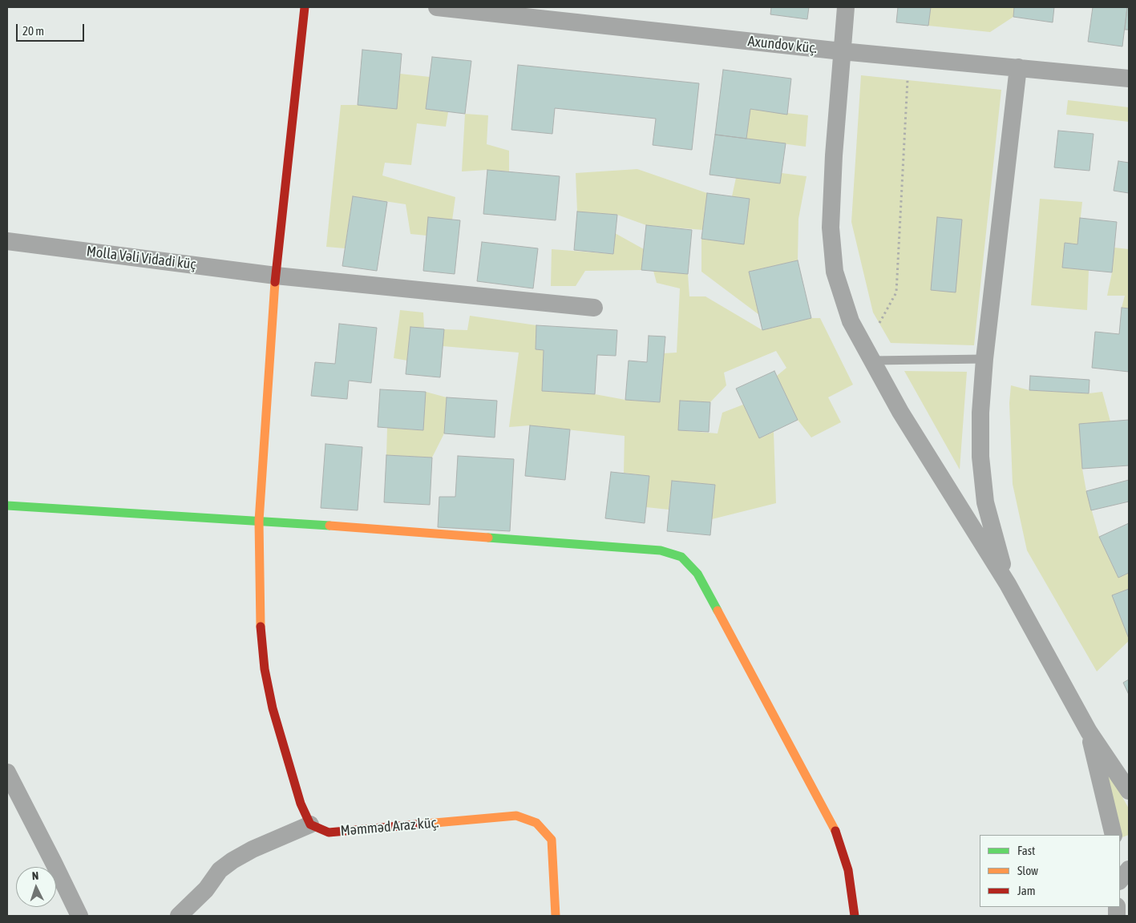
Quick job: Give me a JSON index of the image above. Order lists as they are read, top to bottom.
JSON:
{
  "streets": {
    "street": ["Axundov küç.", "Molla Vəli Vidadi küç", "Məmməd Araz küç."]
  },
  "legend": ["Fast", "Slow", "Jam"],
  "scale_bar": "20 m",
  "north": "top"
}
